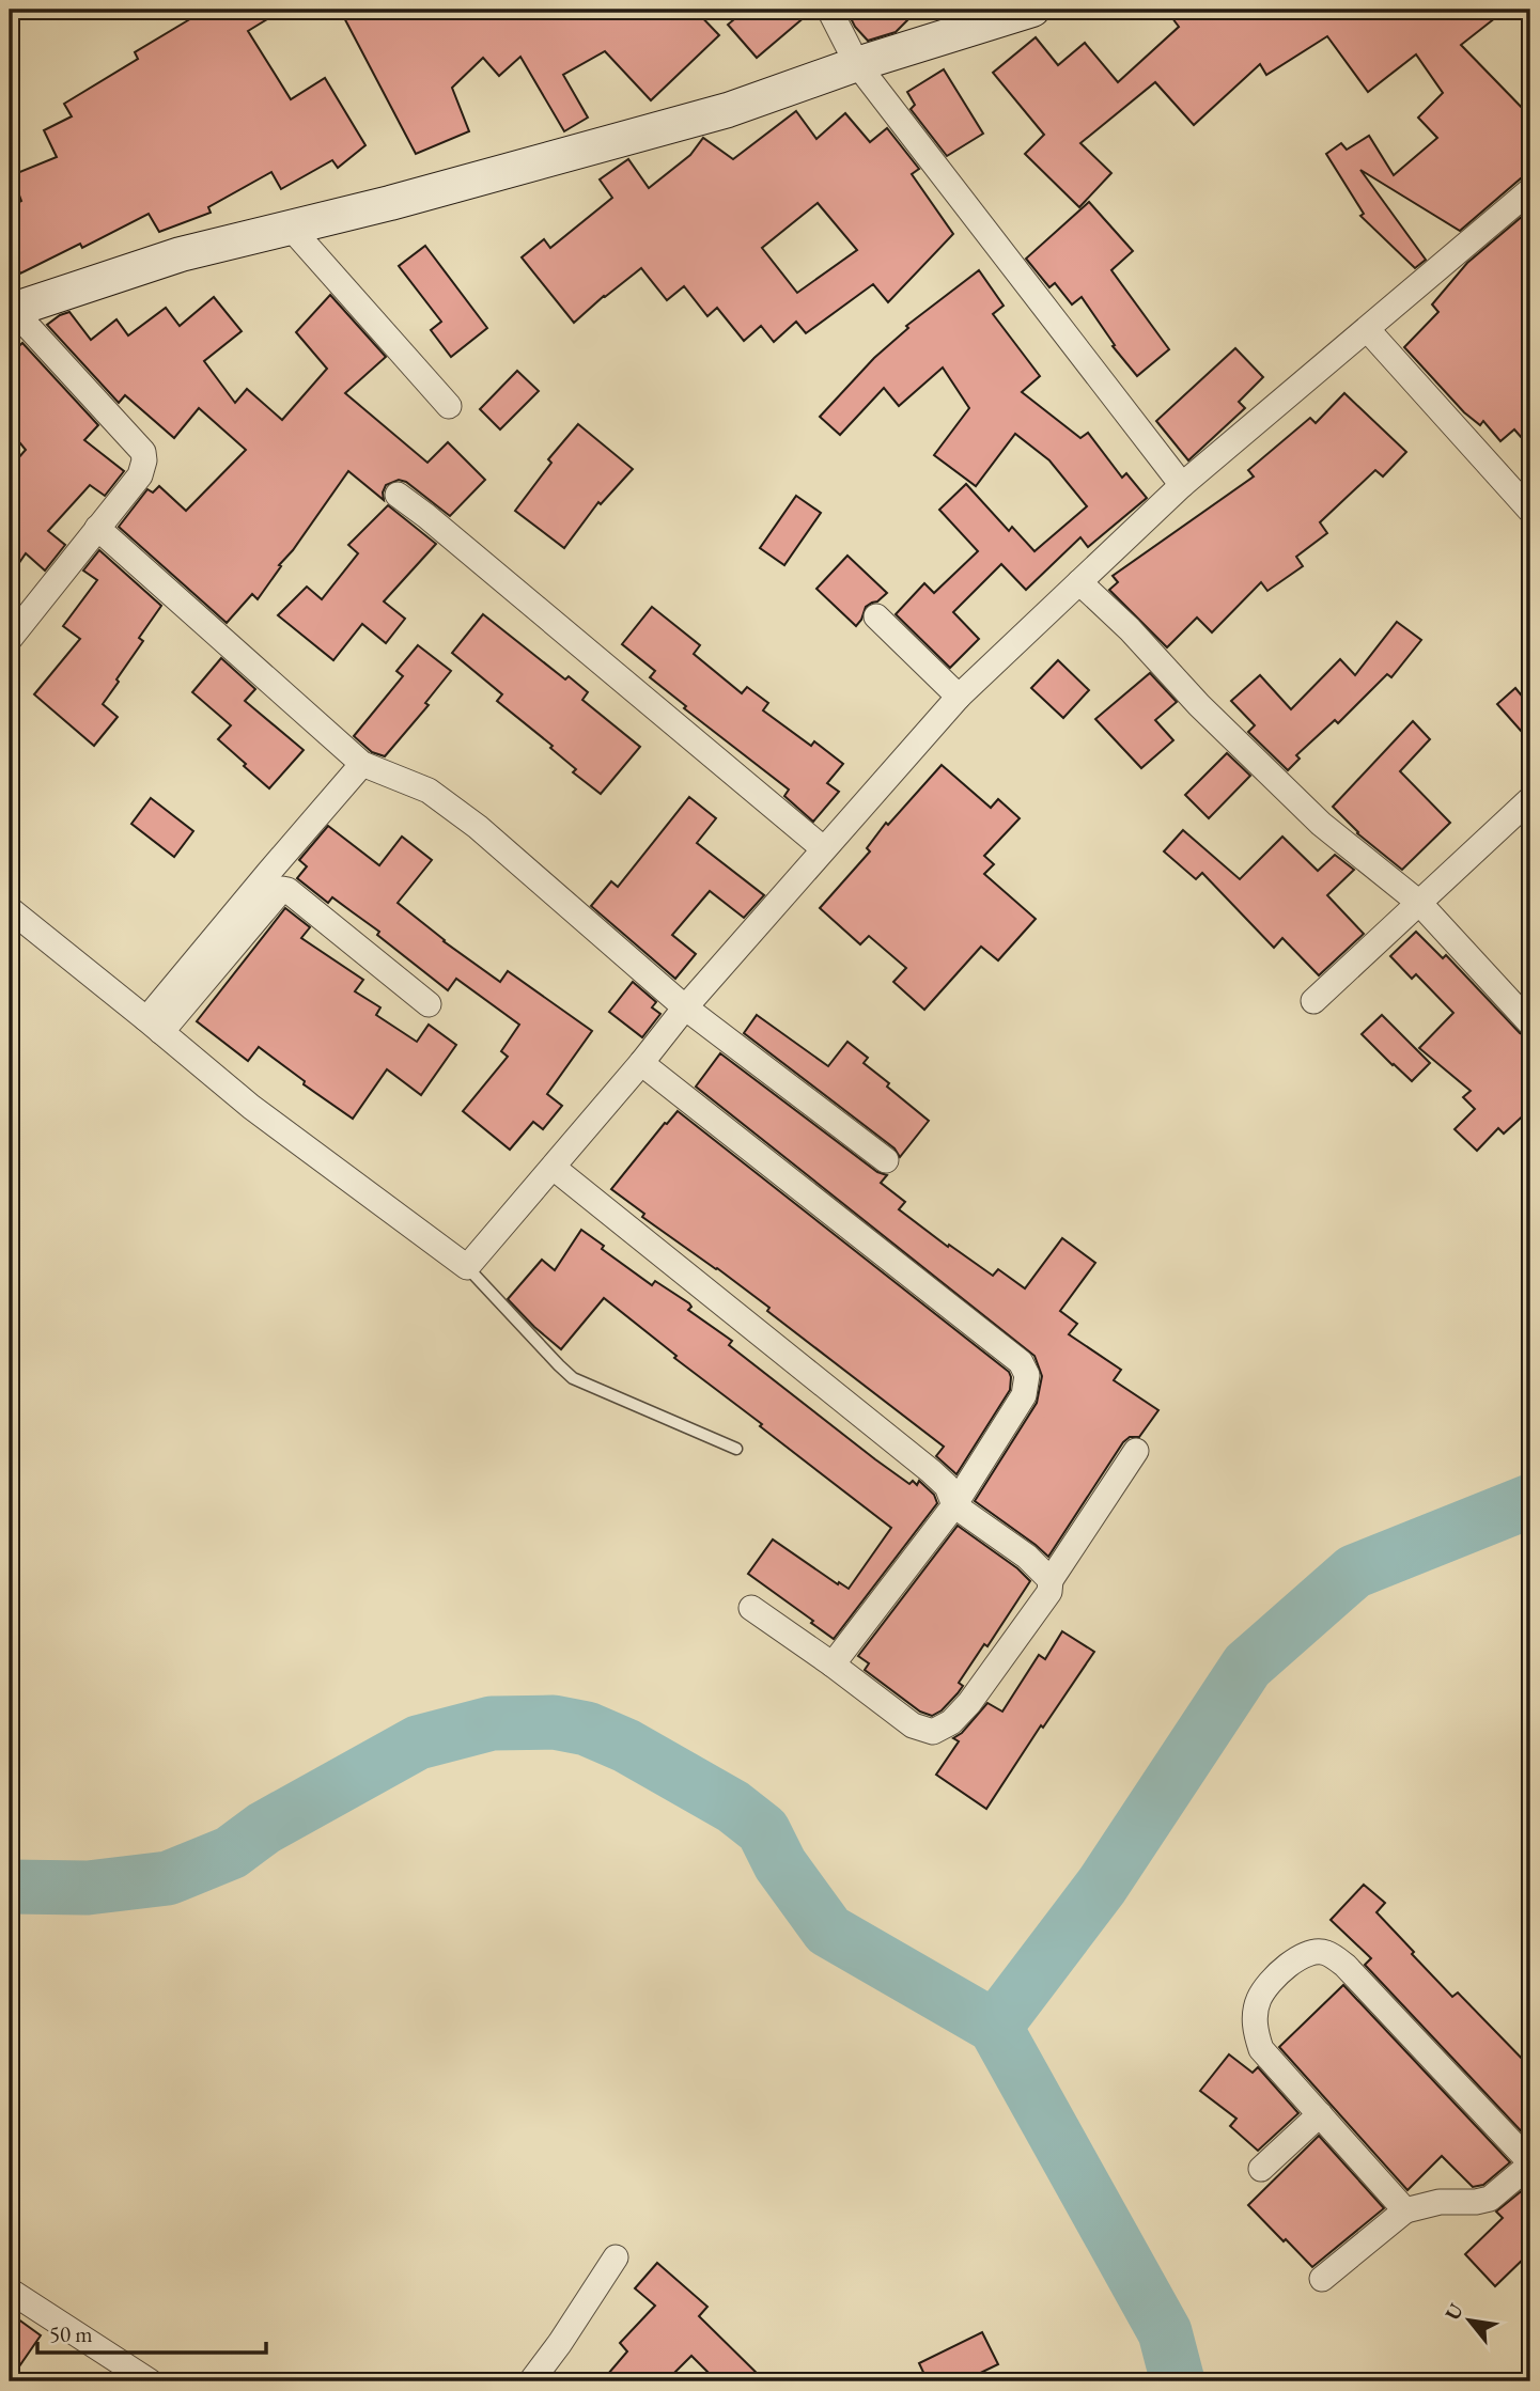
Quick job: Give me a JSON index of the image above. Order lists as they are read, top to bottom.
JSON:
{
  "scale_bar": "50 m",
  "north": "top left"
}
